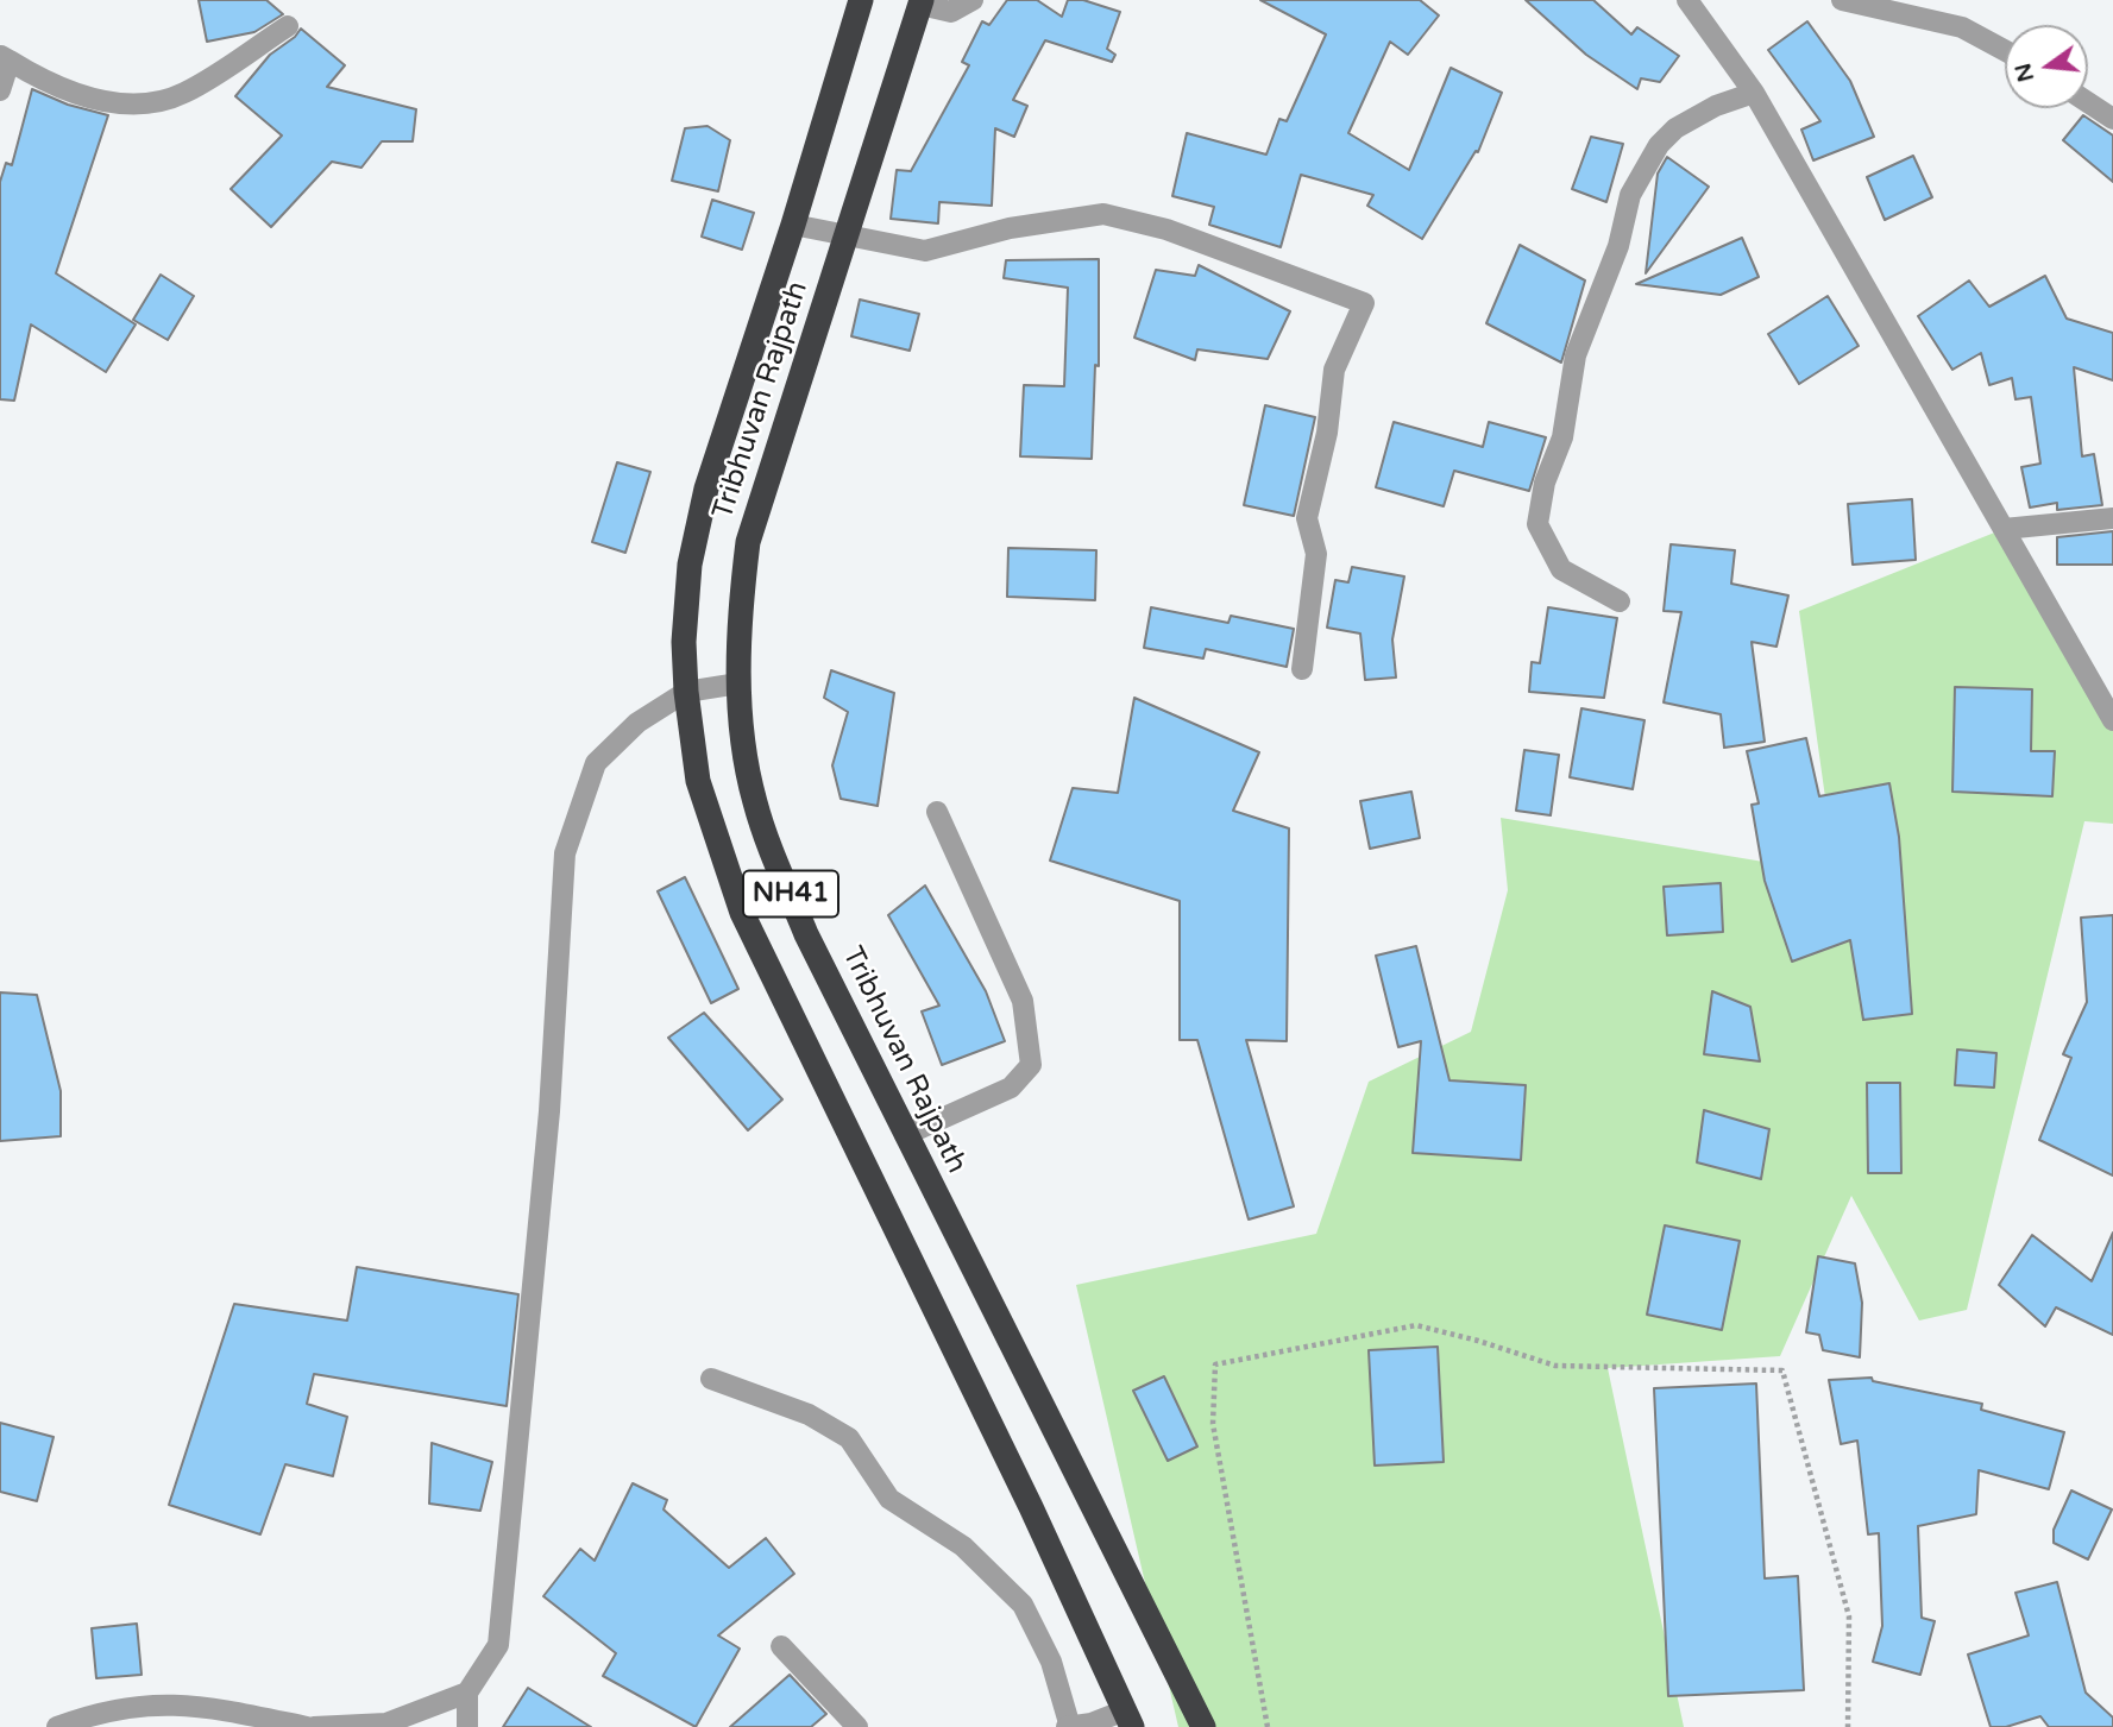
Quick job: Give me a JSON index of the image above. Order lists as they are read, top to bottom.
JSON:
{
  "streets": {
    "highway": ["Tribhuvan Rajpath", "NH41"]
  },
  "north": "left"
}
